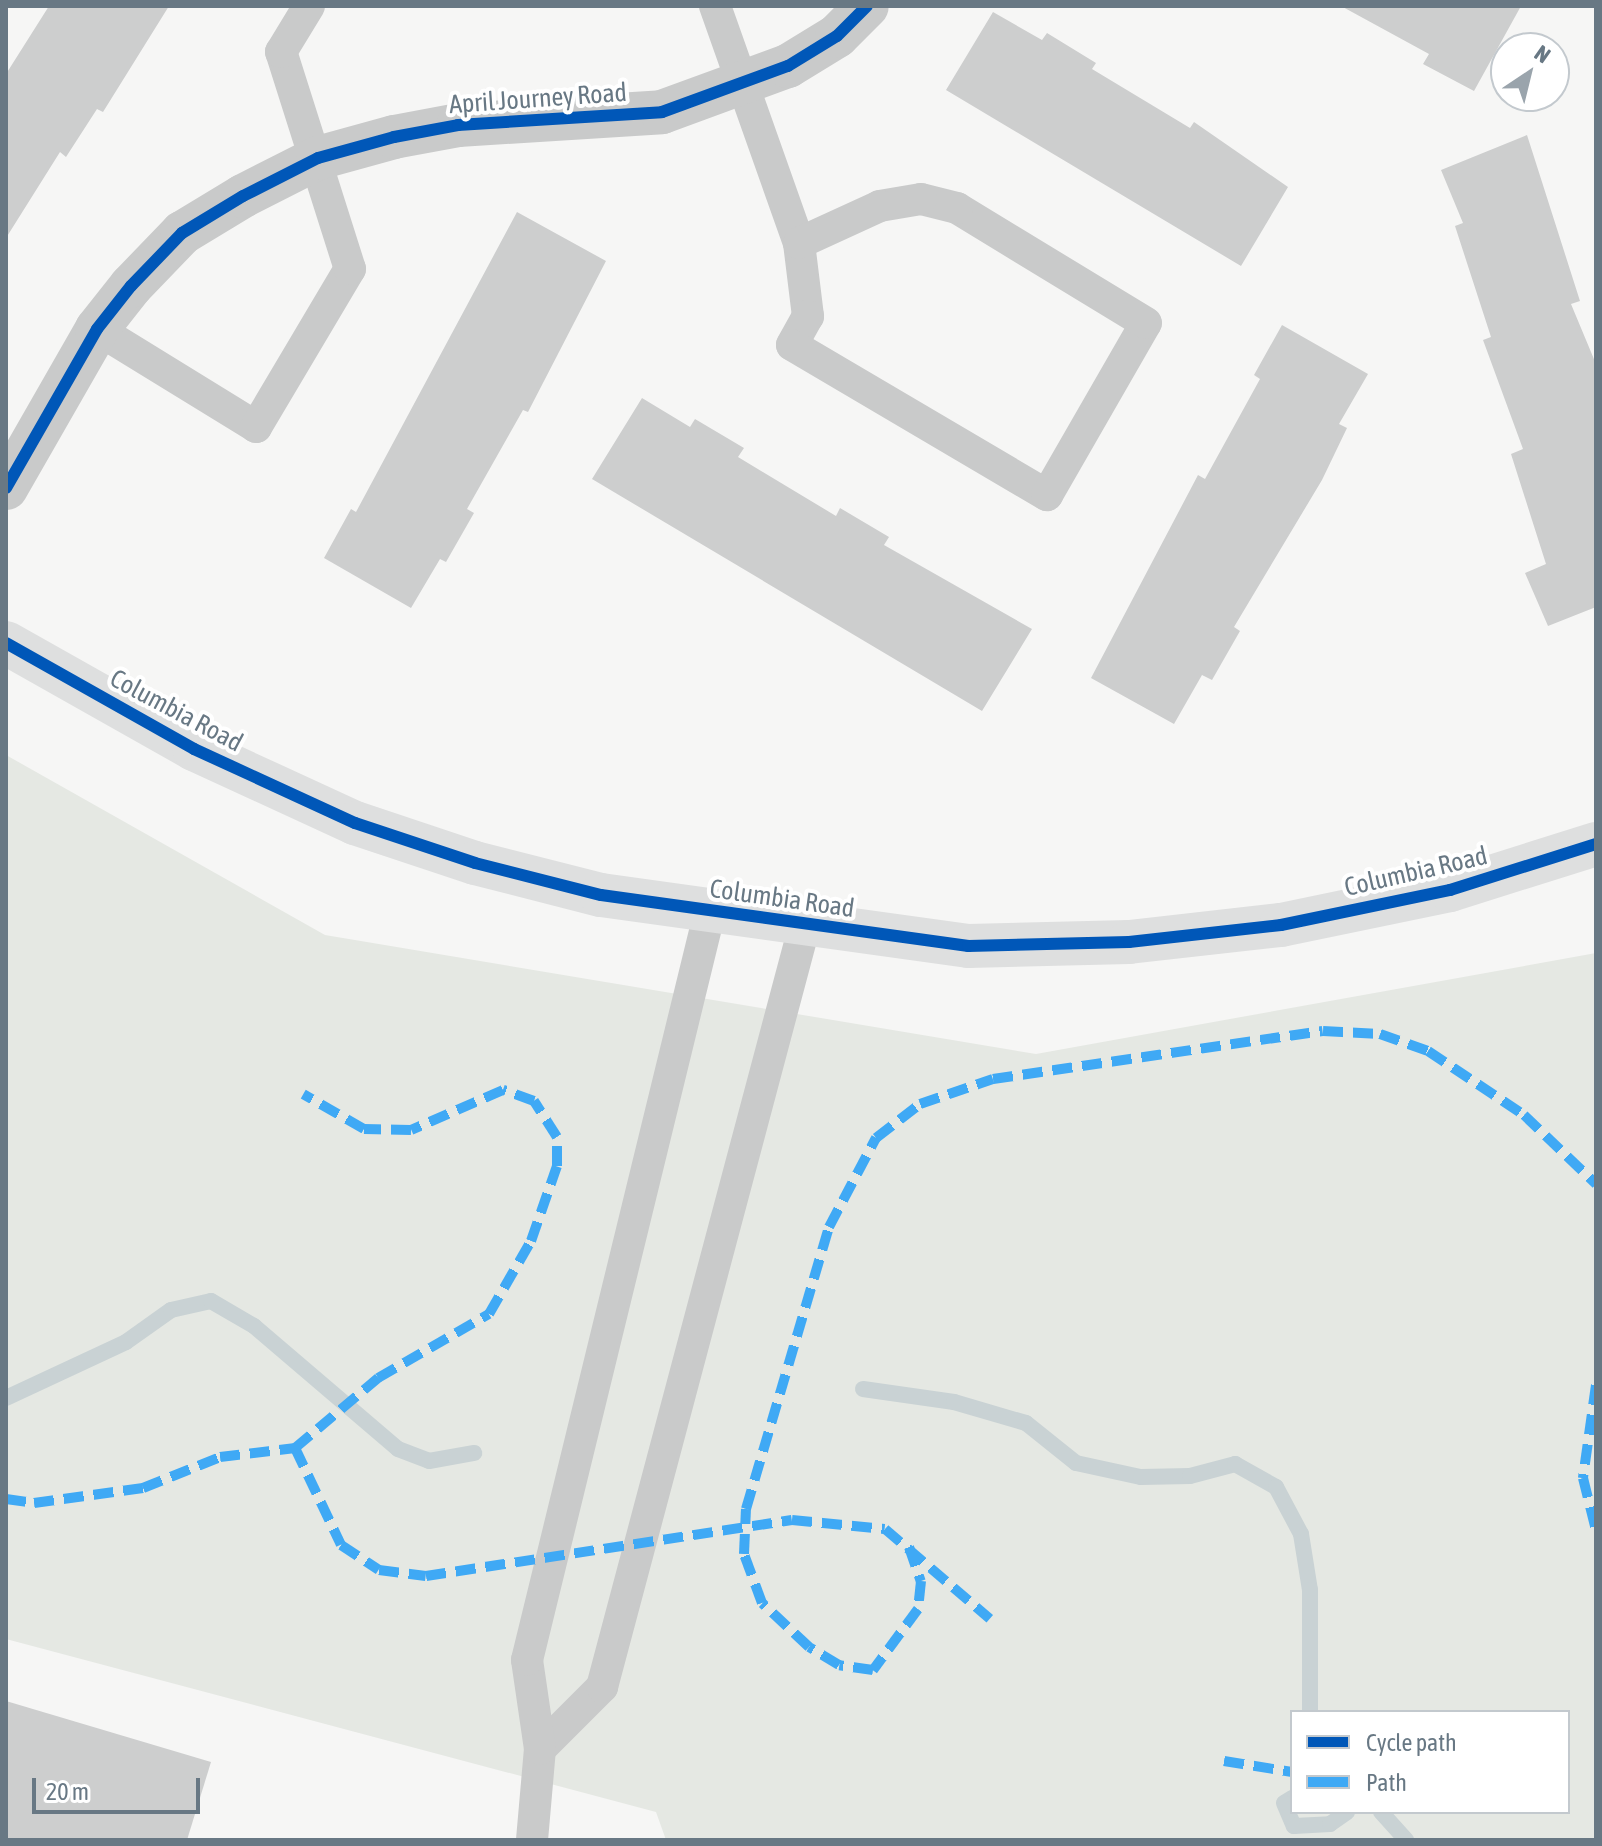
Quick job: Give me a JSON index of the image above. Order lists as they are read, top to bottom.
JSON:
{
  "streets": {
    "main road": ["Columbia Road"],
    "street": ["April Journey Road"]
  },
  "legend": ["Cycle path", "Path"],
  "scale_bar": "20 m",
  "north": "top right"
}
